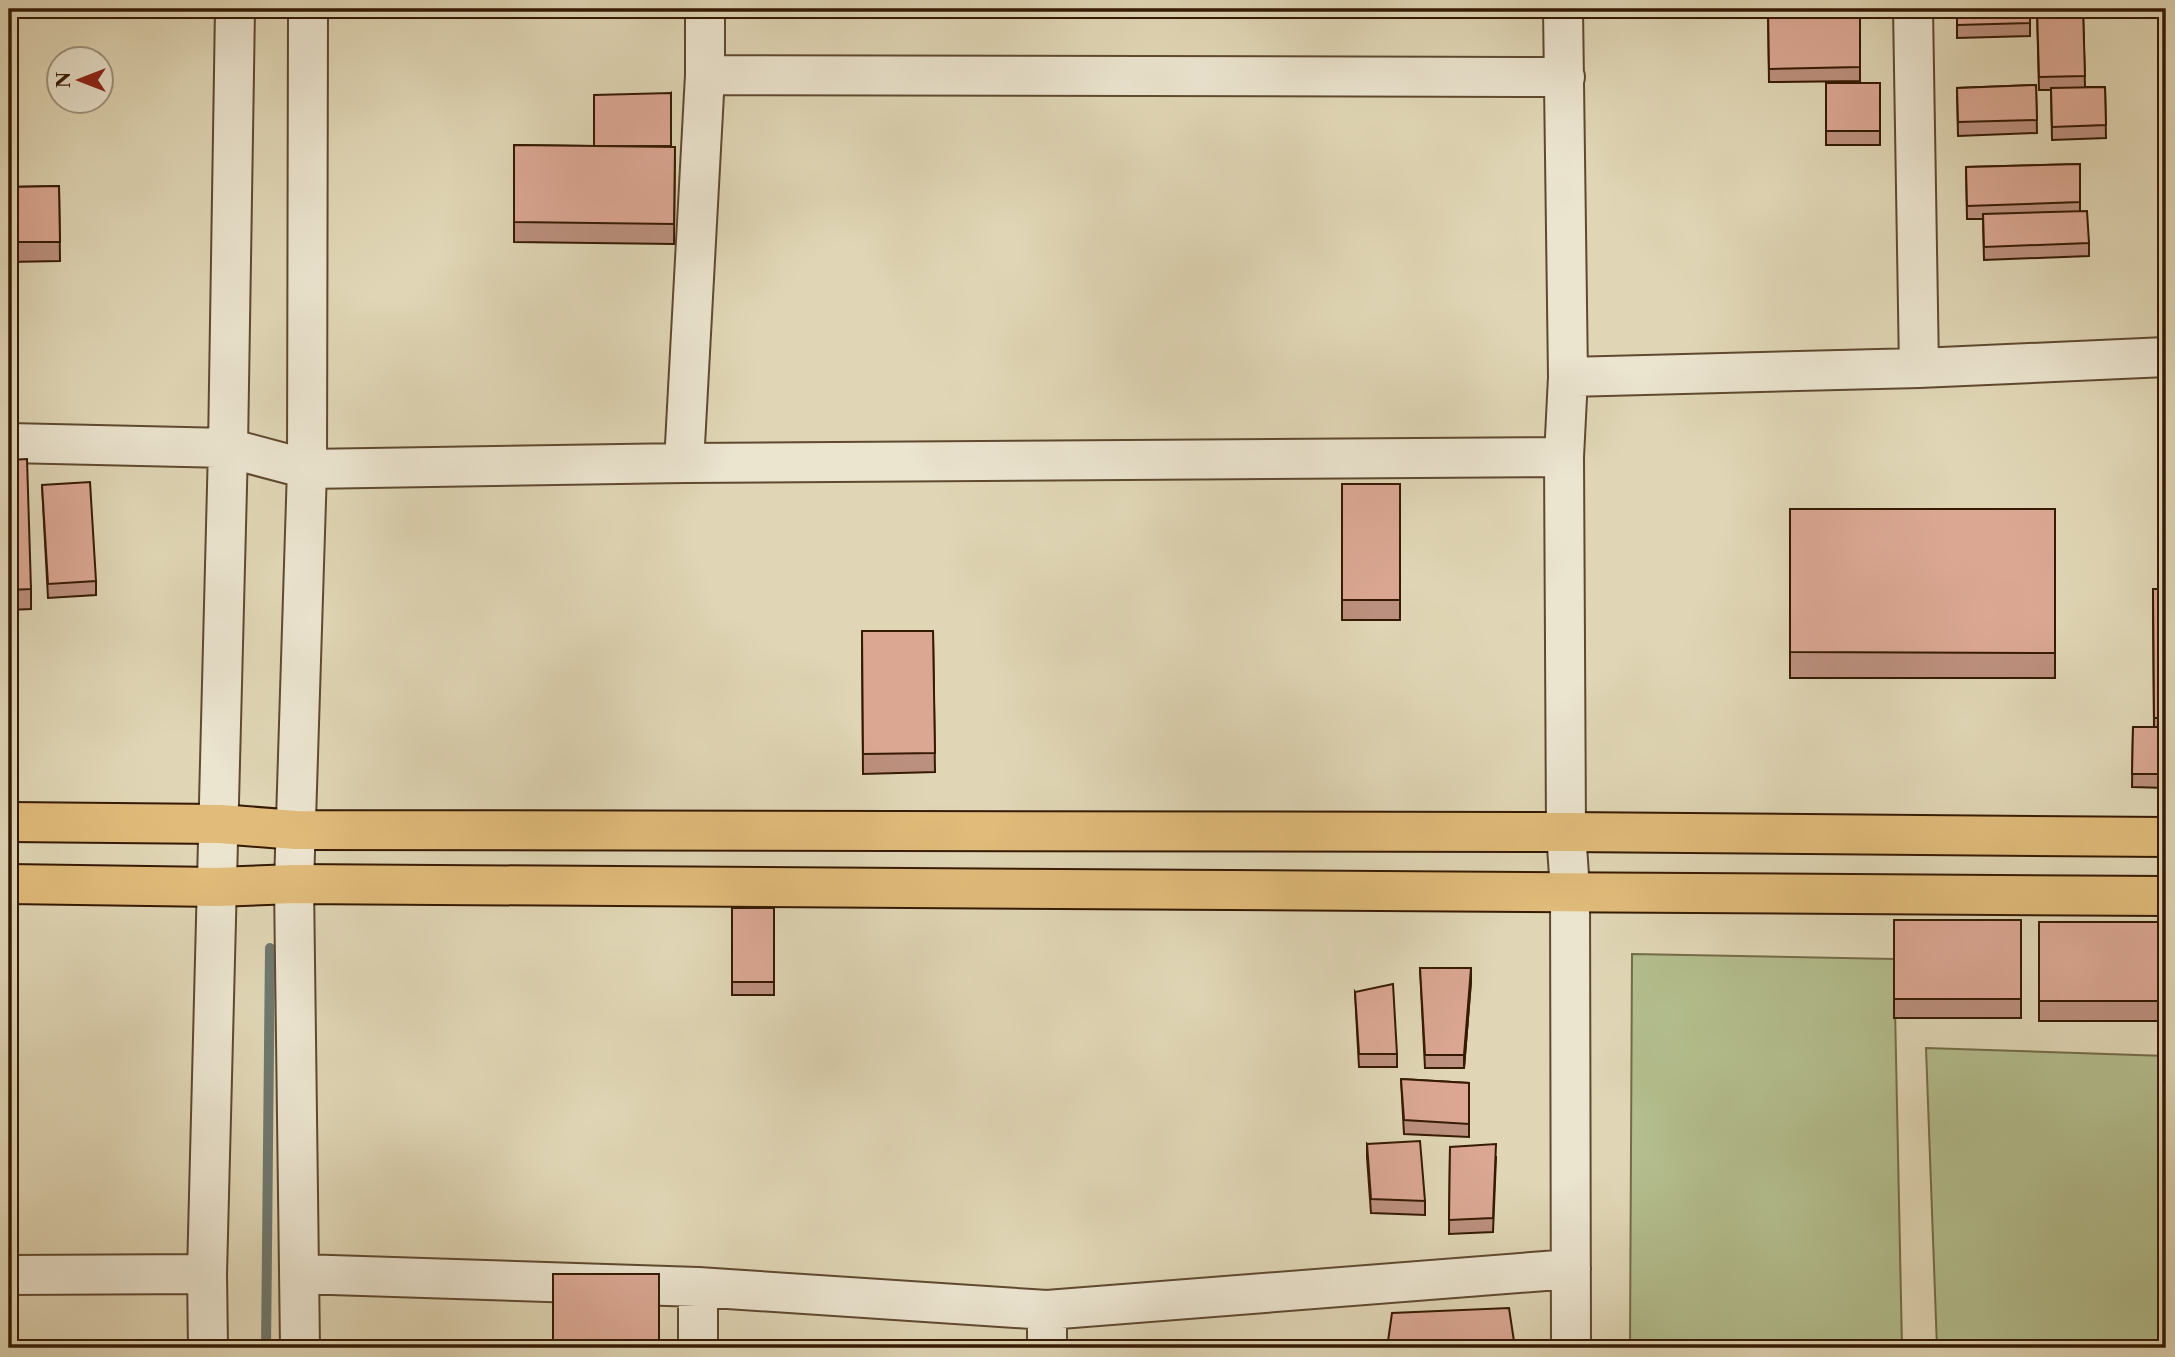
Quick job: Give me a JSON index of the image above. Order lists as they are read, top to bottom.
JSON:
{
  "north": "left"
}
